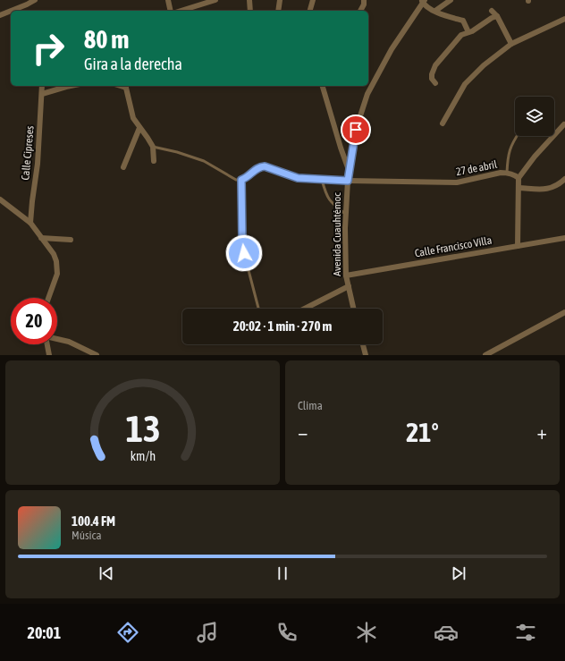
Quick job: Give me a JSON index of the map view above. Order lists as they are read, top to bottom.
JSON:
{
  "streets": {
    "street": [
      "Calle Cipreses",
      "27 de abril",
      "Avenida Cuauhtémoc",
      "Calle Francisco Villa"
    ]
  },
  "crossings": [
    ["27 de abril", "Avenida Cuauhtémoc"],
    ["Avenida Cuauhtémoc", "Calle Francisco Villa"]
  ],
  "page": {
    "turn": ["80 m", "Gira a la derecha"],
    "limit": "20",
    "trip": "20:02 · 1 min · 270 m",
    "tile": "Clima",
    "heat": ["−", "21°", "+"],
    "song": ["100.4 FM", "Música"],
    "tabs": "20:01",
    "gauge": ["13", "km/h"]
  }
}
